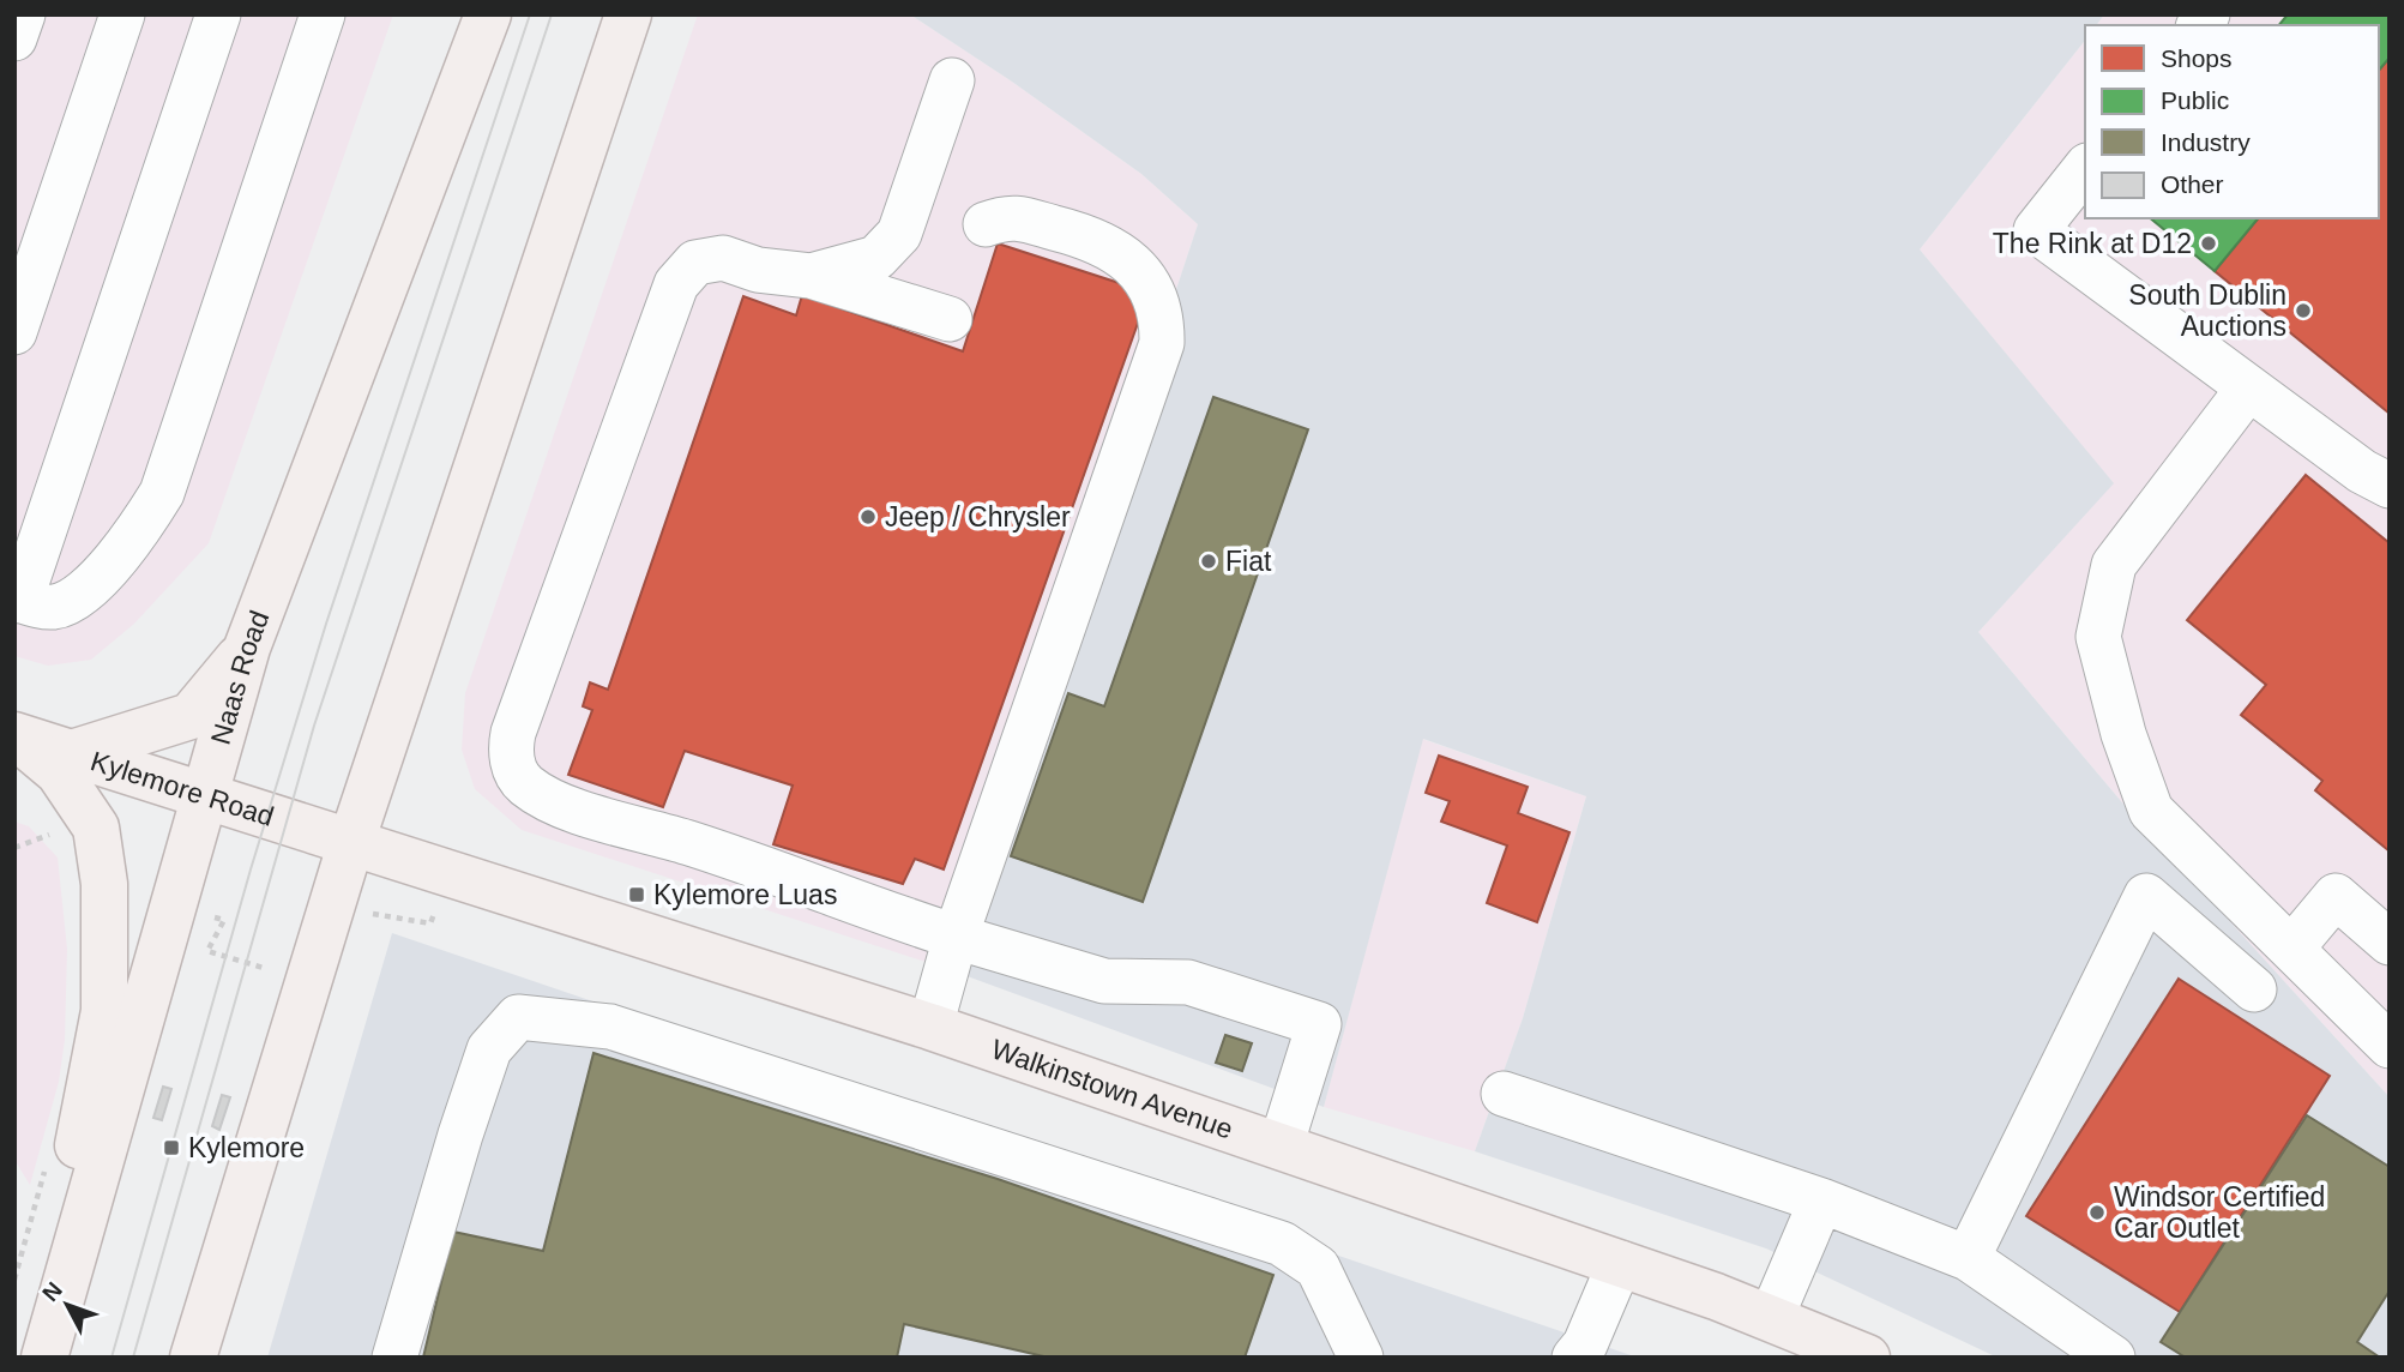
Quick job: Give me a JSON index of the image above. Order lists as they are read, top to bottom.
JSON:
{
  "streets": {
    "main road": ["Naas Road", "Kylemore Road", "Walkinstown Avenue"]
  },
  "crossings": [
    ["Naas Road", "Kylemore Road"],
    ["Kylemore Road", "Walkinstown Avenue"]
  ],
  "places": {
    "other": [
      "The Rink at D12",
      "South Dublin Auctions",
      "Jeep / Chrysler",
      "Fiat",
      "Windsor Certified Car Outlet"
    ],
    "transit": ["Kylemore Luas", "Kylemore"]
  },
  "legend": [
    "Shops",
    "Public",
    "Industry",
    "Other"
  ],
  "north": "top left"
}
